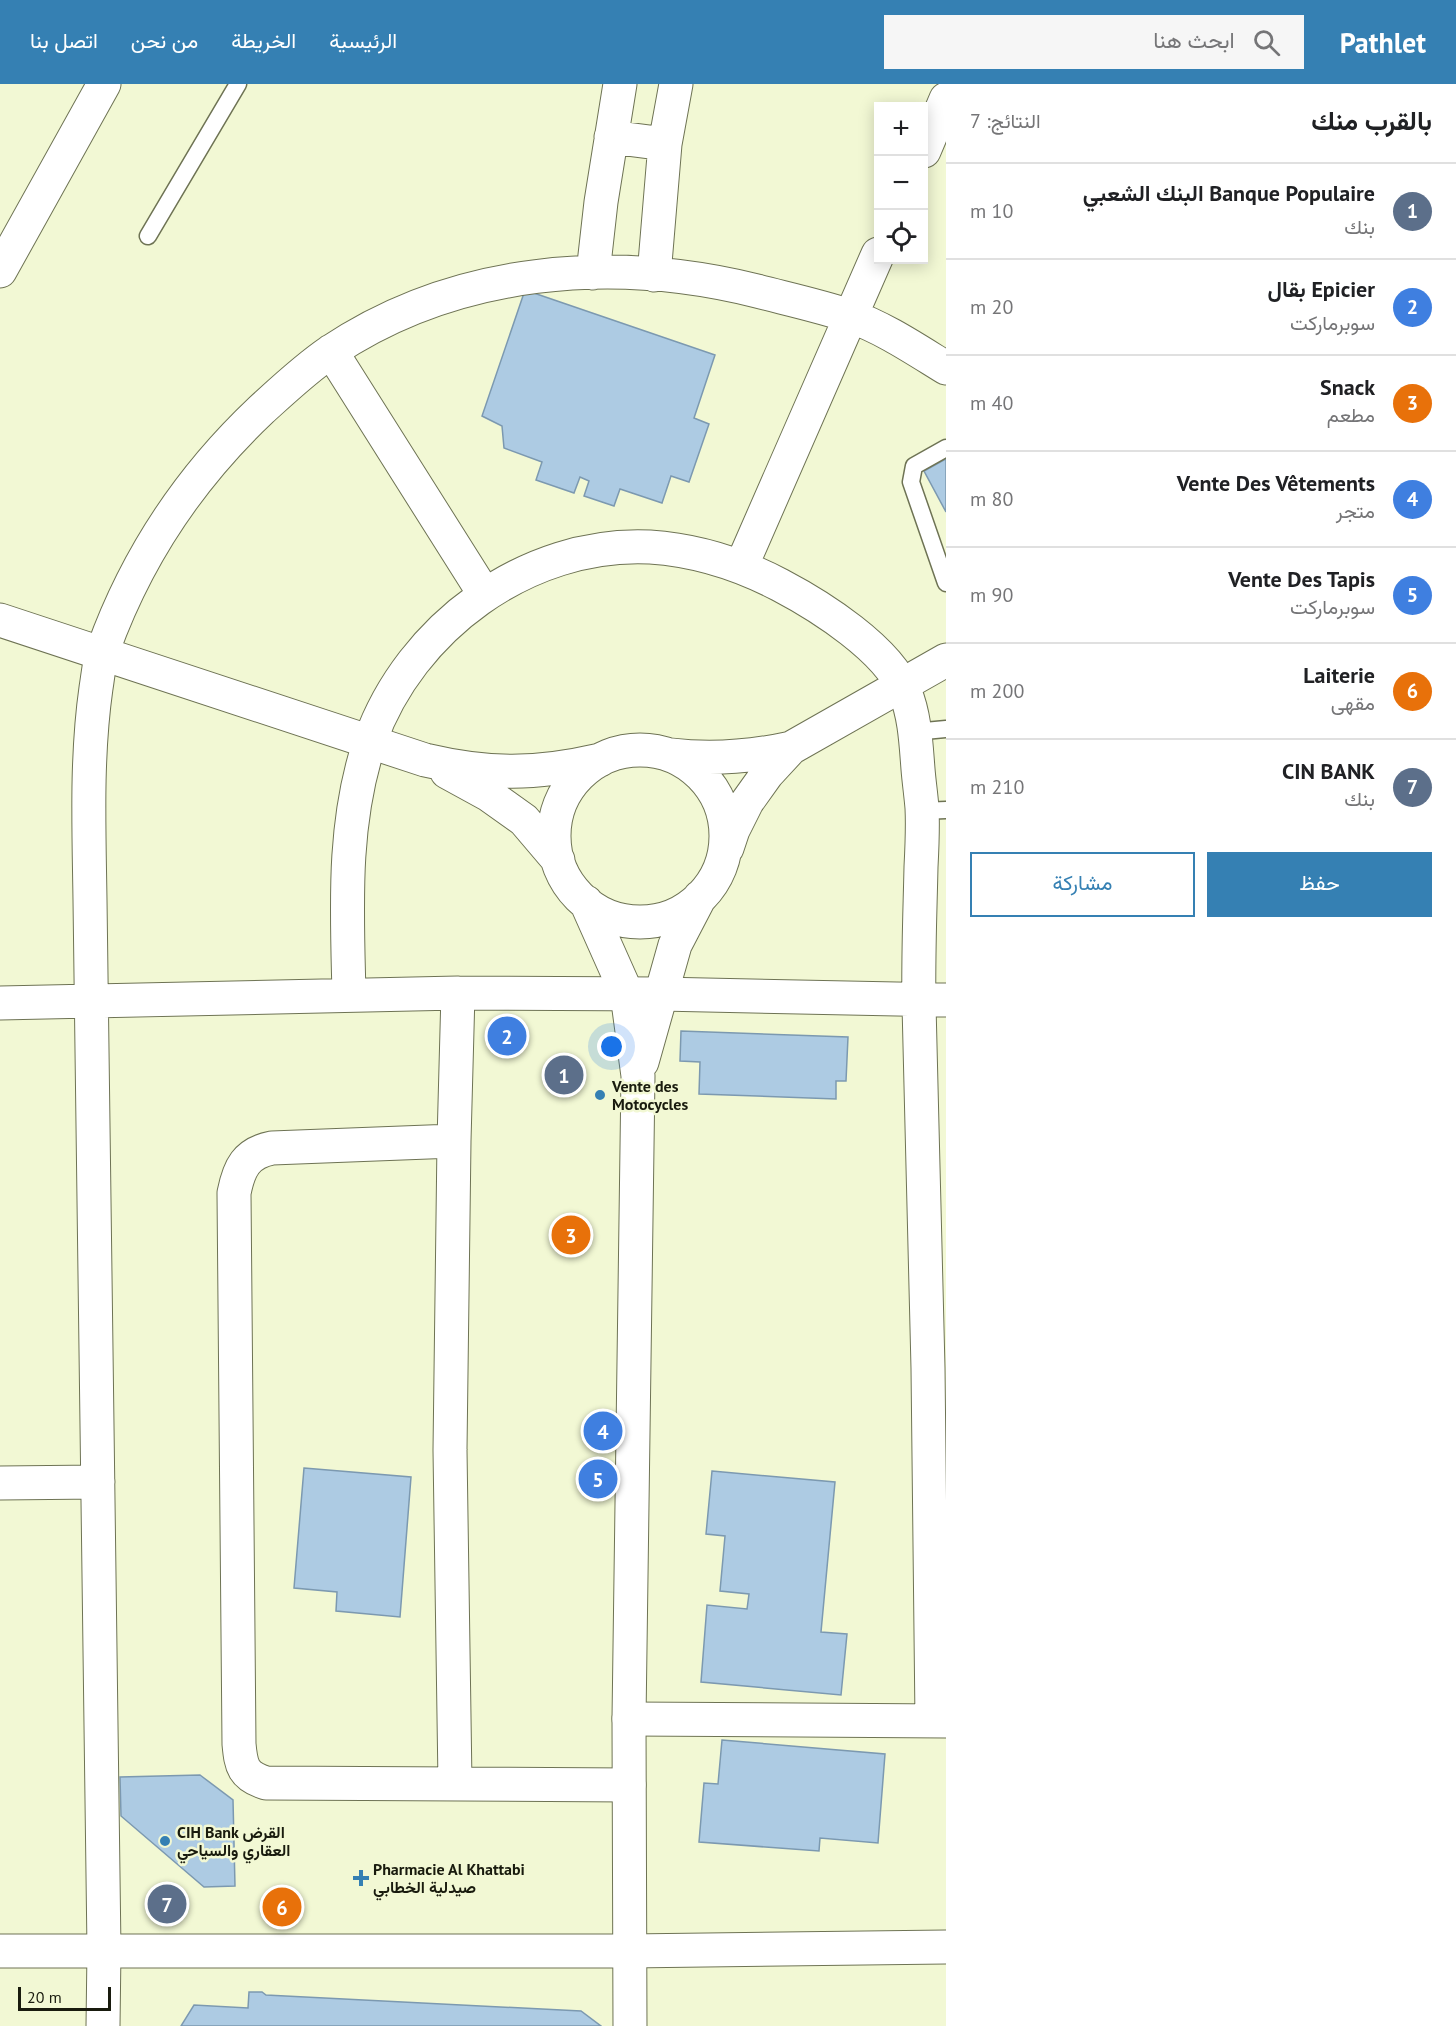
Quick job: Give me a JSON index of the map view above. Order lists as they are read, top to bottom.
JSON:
{
  "places": {
    "other": ["Vente des Motocycles", "CIH Bank القرض العقاري والسياحي"],
    "health": ["Pharmacie Al Khattabi صيدلية الخطابي"]
  },
  "scale_bar": "20 m",
  "page": {
    "header": "Pathlet",
    "search": "ابحث هنا",
    "nav": [
      "الرئيسية",
      "الخريطة",
      "من نحن",
      "اتصل بنا"
    ],
    "heading": ["بالقرب منك", "النتائج: 7"],
    "map_buttons": ["+", "−"],
    "list": [
      {
        "mark": "1",
        "name": "Banque Populaire البنك الشعبي",
        "note": "بنك",
        "value": "10 m"
      },
      {
        "mark": "2",
        "name": "Epicier بقال",
        "note": "سوبرماركت",
        "value": "20 m"
      },
      {
        "mark": "3",
        "name": "Snack",
        "note": "مطعم",
        "value": "40 m"
      },
      {
        "mark": "4",
        "name": "Vente Des Vêtements",
        "note": "متجر",
        "value": "80 m"
      },
      {
        "mark": "5",
        "name": "Vente Des Tapis",
        "note": "سوبرماركت",
        "value": "90 m"
      },
      {
        "mark": "6",
        "name": "Laiterie",
        "note": "مقهى",
        "value": "200 m"
      },
      {
        "mark": "7",
        "name": "CIN BANK",
        "note": "بنك",
        "value": "210 m"
      }
    ],
    "buttons": ["حفظ", "مشاركة"],
    "pins": [
      "2",
      "1",
      "3",
      "4",
      "5",
      "7",
      "6"
    ],
    "scale": "20 m"
  }
}
